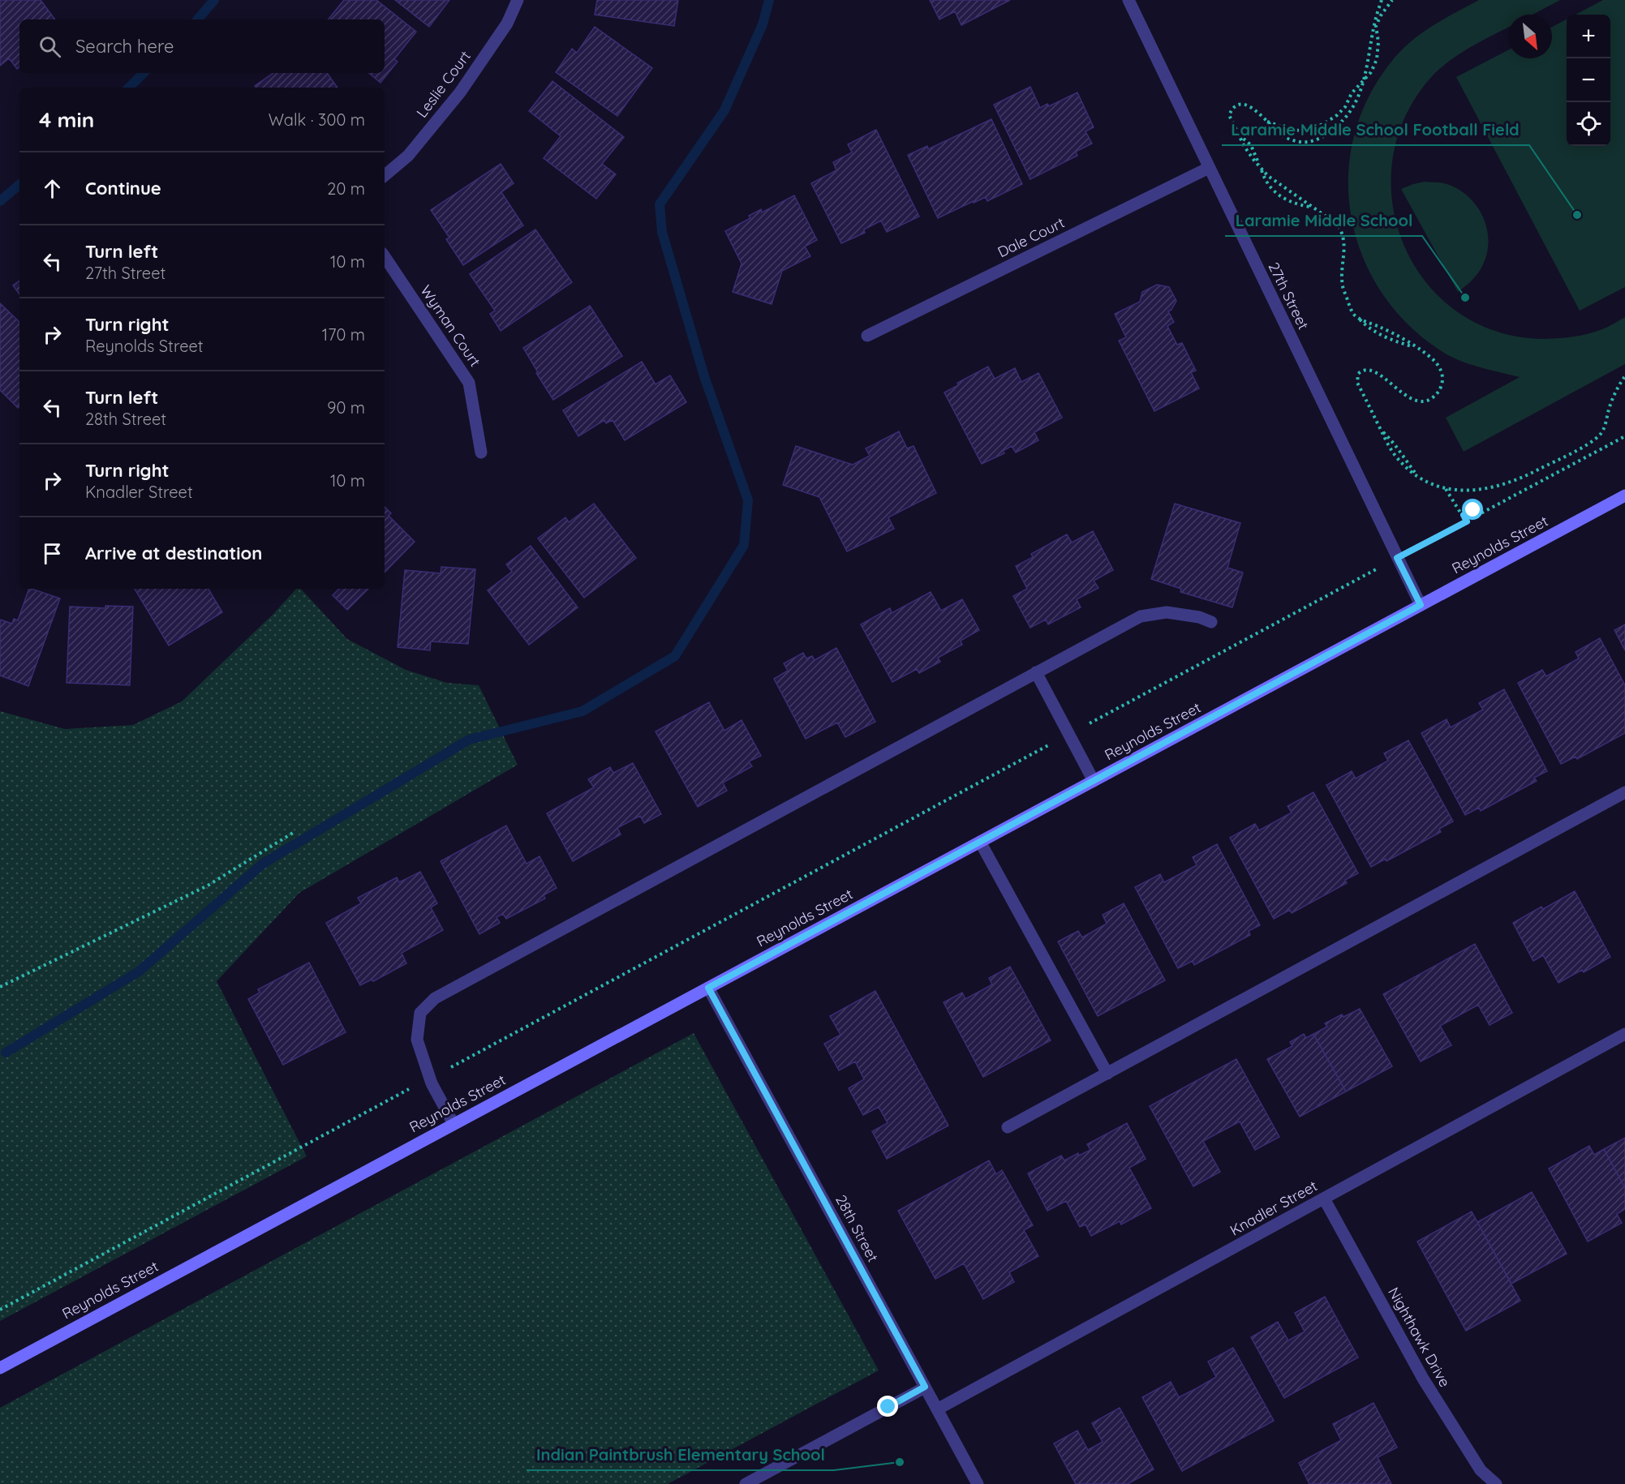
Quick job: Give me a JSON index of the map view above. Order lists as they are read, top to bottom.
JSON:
{
  "streets": {
    "main road": ["Reynolds Street"],
    "street": [
      "Leslie Court",
      "Dale Court",
      "27th Street",
      "Wyman Court",
      "Knadler Street",
      "28th Street",
      "Nighthawk Drive"
    ]
  },
  "crossings": [
    ["Dale Court", "27th Street"],
    ["27th Street", "Reynolds Street"],
    ["Reynolds Street", "28th Street"],
    ["Knadler Street", "28th Street"],
    ["Knadler Street", "Nighthawk Drive"]
  ],
  "places": ["Laramie Middle School Football Field", "Laramie Middle School", "Indian Paintbrush Elementary School"],
  "north": "bottom right",
  "page": {
    "map_buttons": ["+", "−"],
    "search": "Search here",
    "heading": ["4 min", "Walk · 300 m"],
    "list": [
      ["Continue", "20 m"],
      ["Turn left", "27th Street", "10 m"],
      ["Turn right", "Reynolds Street", "170 m"],
      ["Turn left", "28th Street", "90 m"],
      ["Turn right", "Knadler Street", "10 m"],
      "Arrive at destination"
    ]
  }
}
